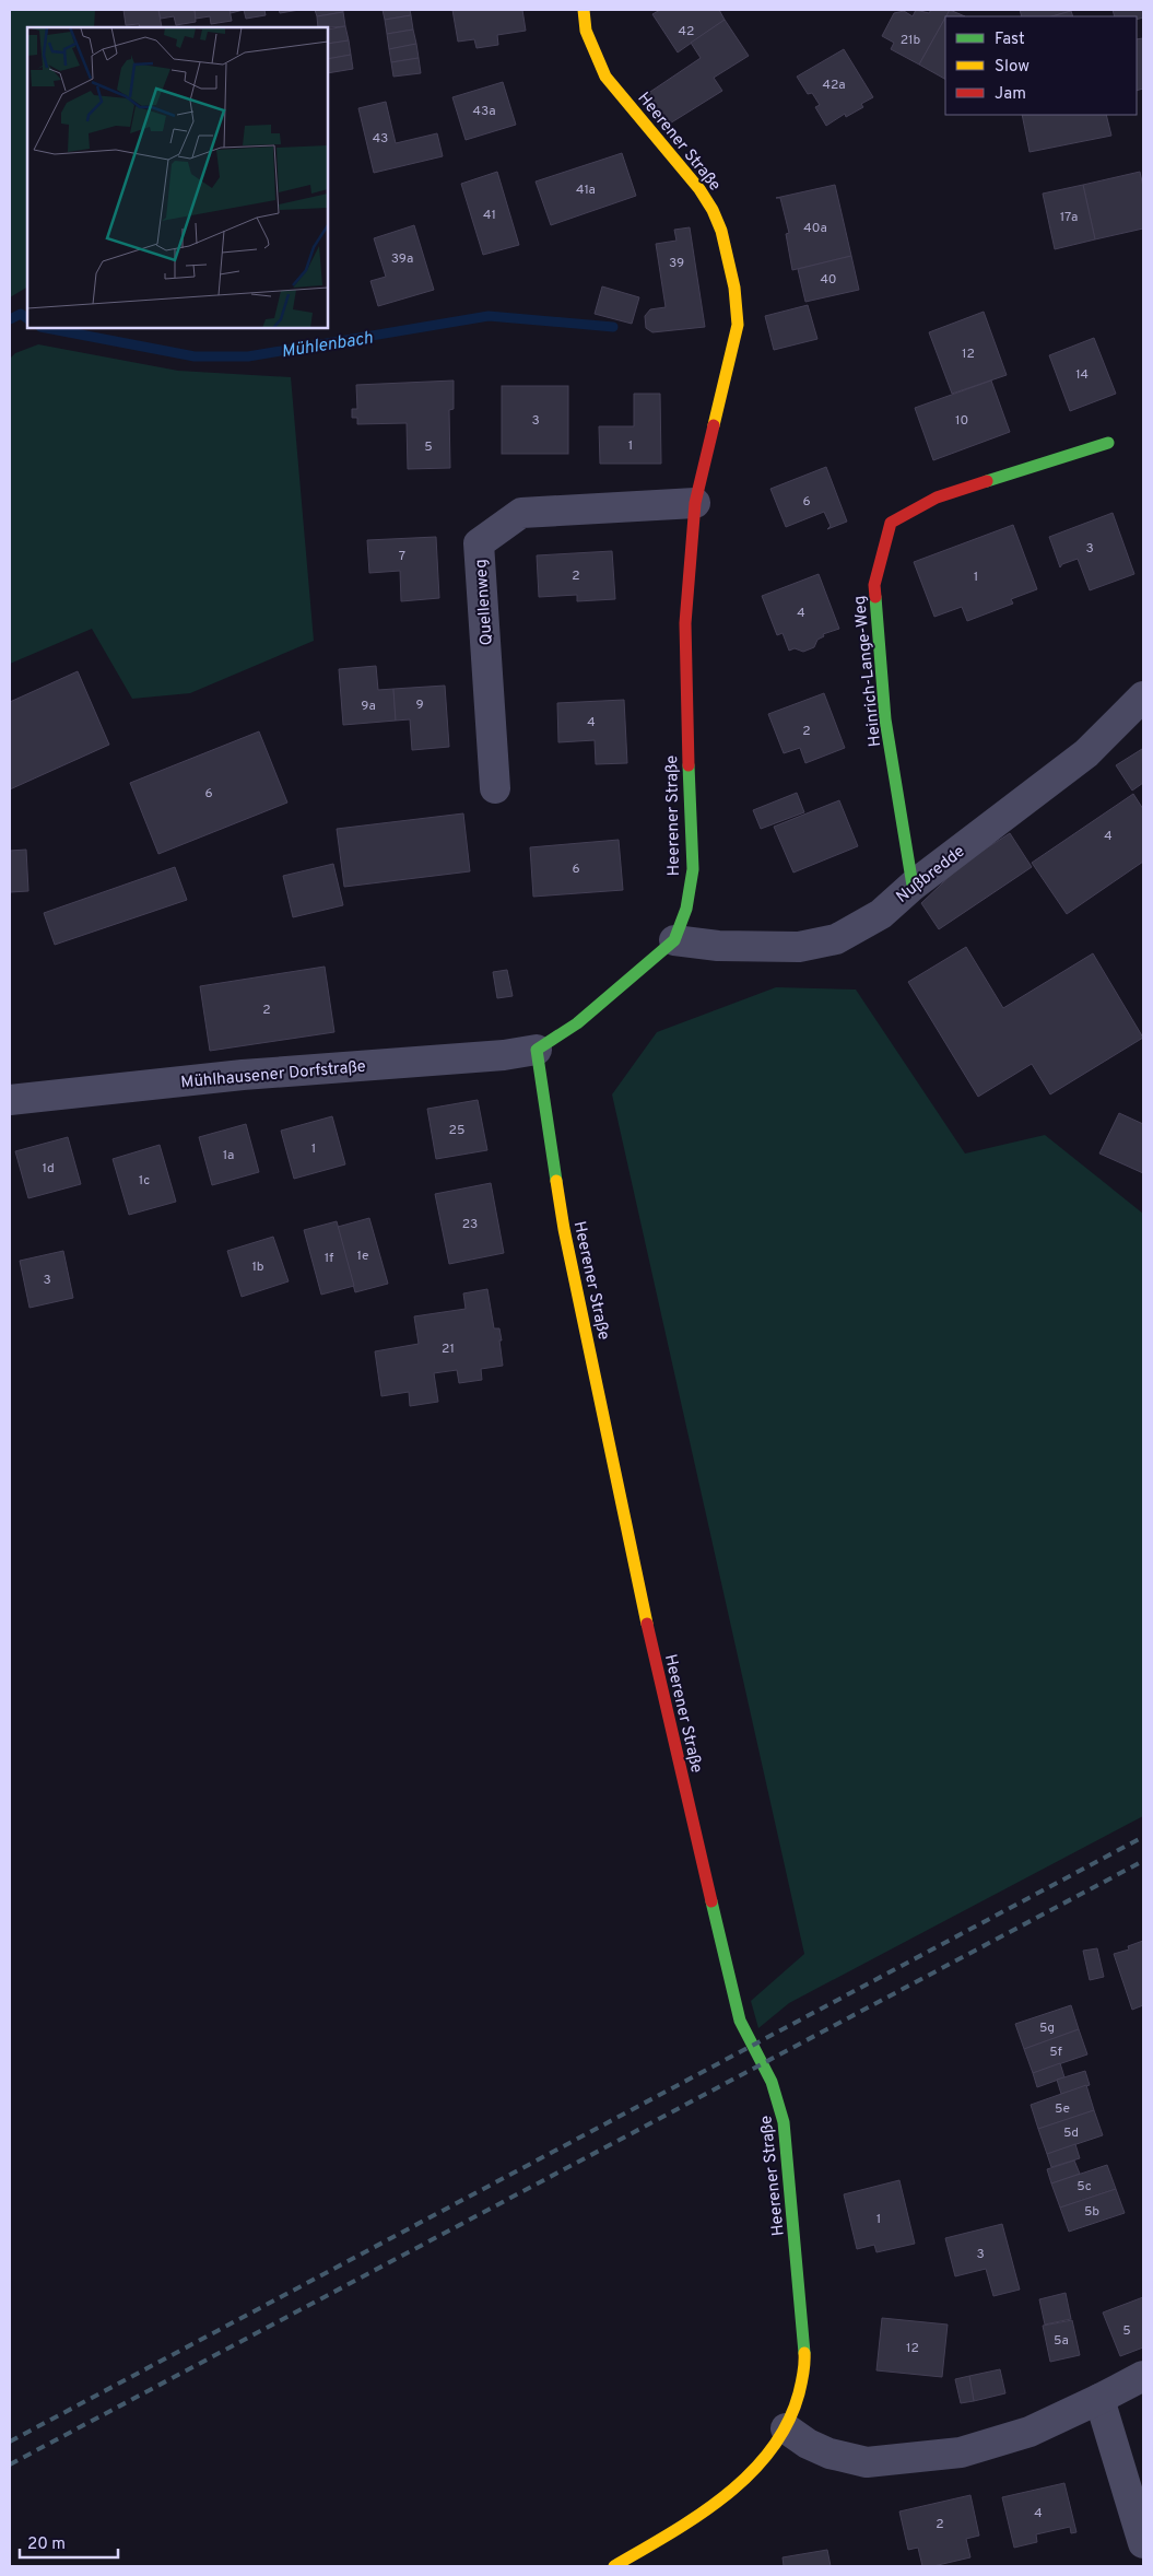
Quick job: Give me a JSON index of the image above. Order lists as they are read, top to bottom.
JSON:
{
  "streets": {
    "street": [
      "Heerener Straße",
      "Quellenweg",
      "Heinrich-Lange-Weg",
      "Nußbredde",
      "Mühlhausener Dorfstraße"
    ]
  },
  "crossings": [
    ["Heerener Straße", "Quellenweg"],
    ["Heerener Straße", "Nußbredde"],
    ["Heerener Straße", "Mühlhausener Dorfstraße"],
    ["Heinrich-Lange-Weg", "Nußbredde"]
  ],
  "water": ["Mühlenbach"],
  "house_numbers": [
    "42",
    "21b",
    "42a",
    "43a",
    "43",
    "41a",
    "41",
    "17a",
    "40a",
    "39a",
    "39",
    "40",
    "12",
    "14",
    "3",
    "10",
    "1",
    "5",
    "6",
    "3",
    "7",
    "2",
    "1",
    "4",
    "9",
    "9a",
    "4",
    "2",
    "6",
    "4",
    "6",
    "2",
    "25",
    "1",
    "1a",
    "1d",
    "1c",
    "23",
    "1e",
    "1f",
    "1b",
    "3",
    "21",
    "5g",
    "5f",
    "5e",
    "5d",
    "5c",
    "5b",
    "1",
    "3",
    "5",
    "5a",
    "12",
    "4",
    "2"
  ],
  "legend": ["Fast", "Slow", "Jam"],
  "scale_bar": "20 m"
}
